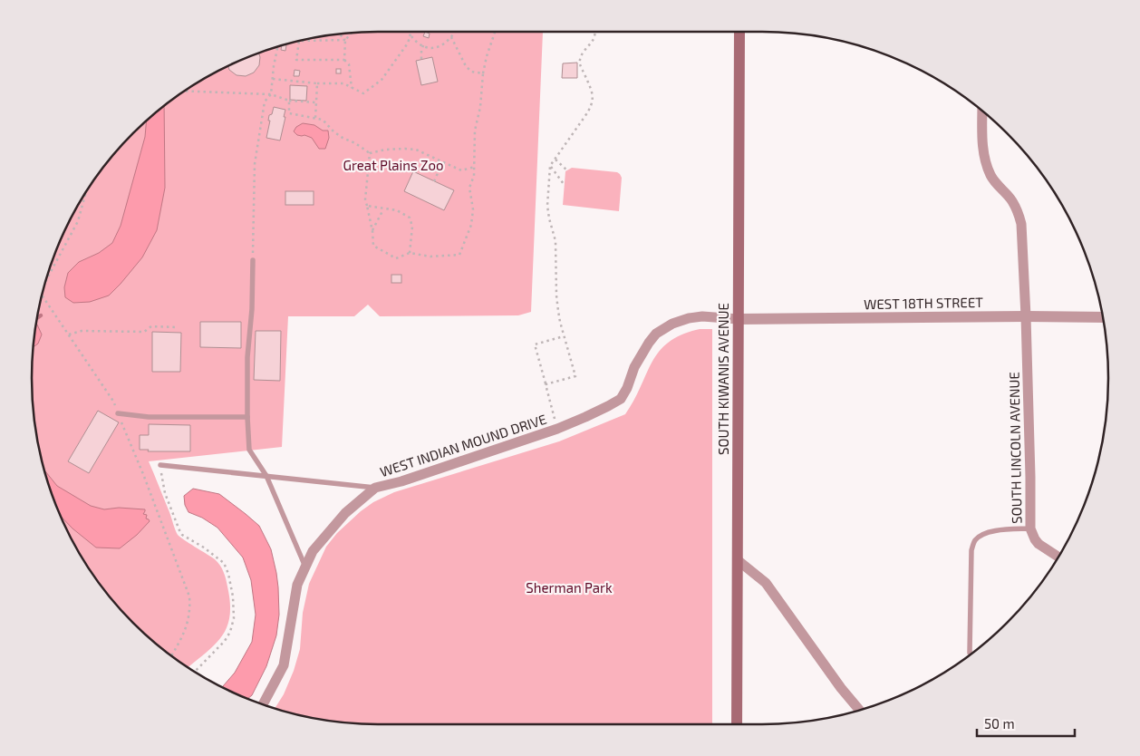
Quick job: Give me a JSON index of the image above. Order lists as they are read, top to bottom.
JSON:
{
  "streets": {
    "main road": ["SOUTH KIWANIS AVENUE"],
    "street": ["WEST 18TH STREET", "WEST INDIAN MOUND DRIVE", "SOUTH LINCOLN AVENUE"]
  },
  "crossings": [
    ["WEST 18TH STREET", "SOUTH KIWANIS AVENUE"],
    ["WEST 18TH STREET", "WEST INDIAN MOUND DRIVE"],
    ["WEST 18TH STREET", "SOUTH LINCOLN AVENUE"],
    ["SOUTH KIWANIS AVENUE", "WEST INDIAN MOUND DRIVE"]
  ],
  "parks": ["Great Plains Zoo", "Sherman Park"],
  "scale_bar": "50 m"
}
